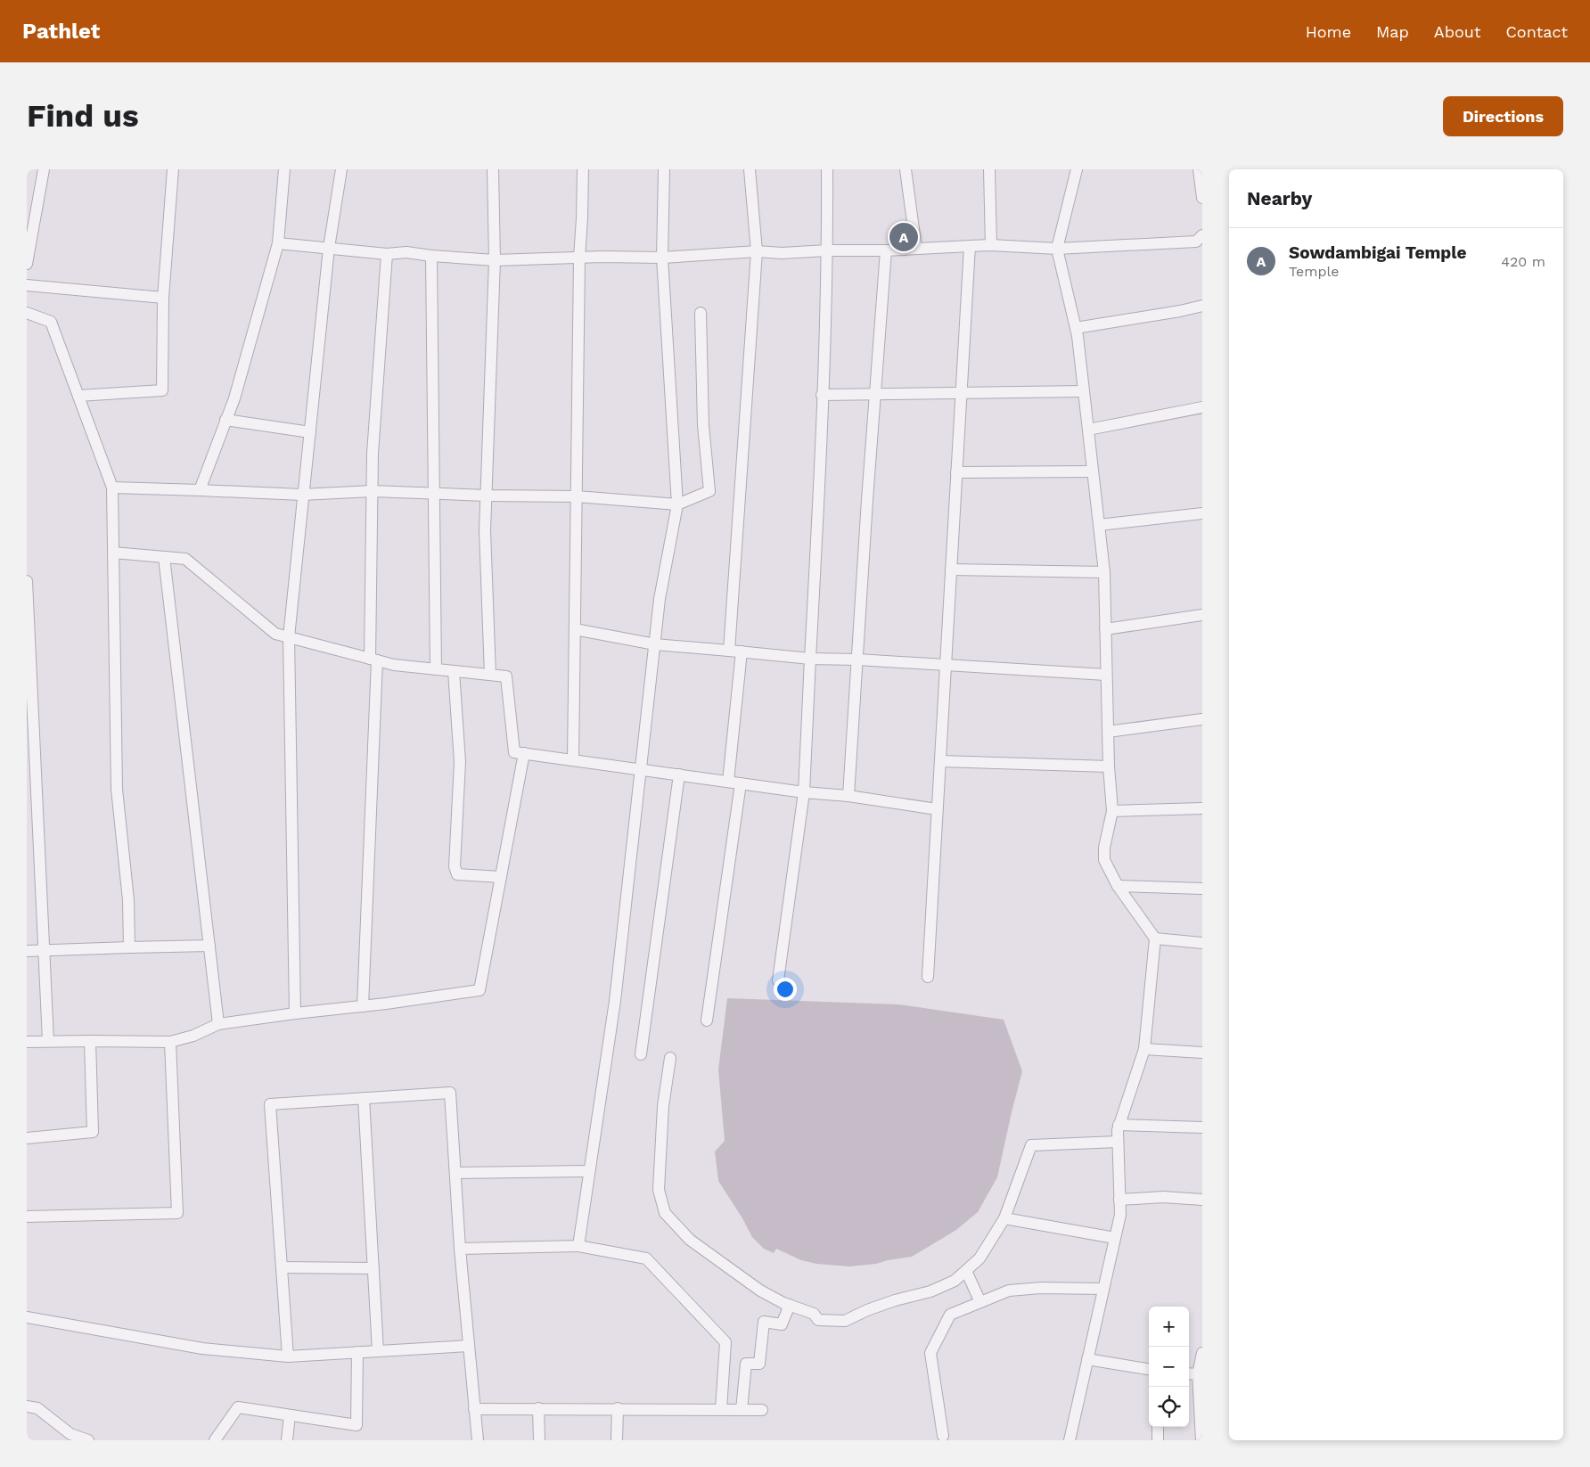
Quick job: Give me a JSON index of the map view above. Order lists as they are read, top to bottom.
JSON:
{
  "page": {
    "header": "Pathlet",
    "nav": [
      "Home",
      "Map",
      "About",
      "Contact"
    ],
    "buttons": "Directions",
    "title": "Find us",
    "heading": "Nearby",
    "pins": "A",
    "list": [
      {
        "mark": "A",
        "name": "Sowdambigai Temple",
        "note": "Temple",
        "value": "420 m"
      }
    ],
    "map_buttons": ["+", "−"]
  }
}
